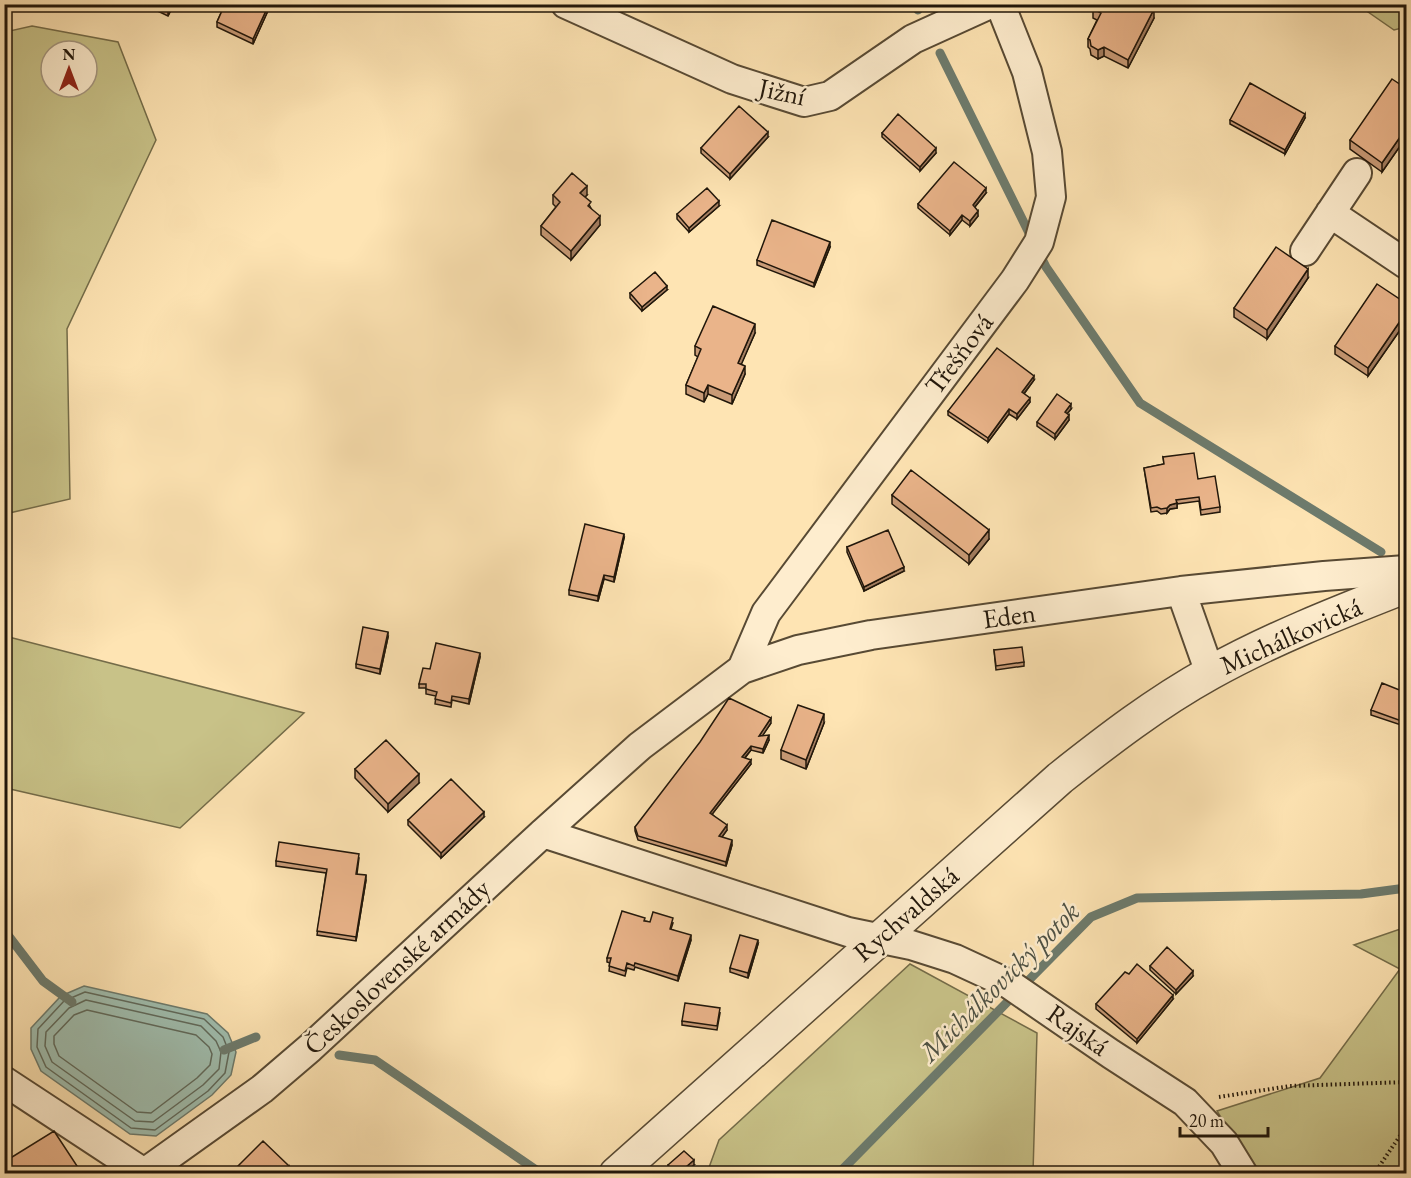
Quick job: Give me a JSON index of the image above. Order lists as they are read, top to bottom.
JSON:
{
  "streets": {
    "street": [
      "Jižní",
      "Třešňová",
      "Eden",
      "Michálkovická",
      "Rychvaldská",
      "Československé armády",
      "Rajská"
    ]
  },
  "crossings": [
    ["Třešňová", "Eden"],
    ["Eden", "Československé armády"],
    ["Michálkovická", "Rychvaldská"],
    ["Rychvaldská", "Rajská"],
    ["Československé armády", "Rajská"]
  ],
  "water": ["Michálkovický potok"],
  "scale_bar": "20 m",
  "north": "top"
}
